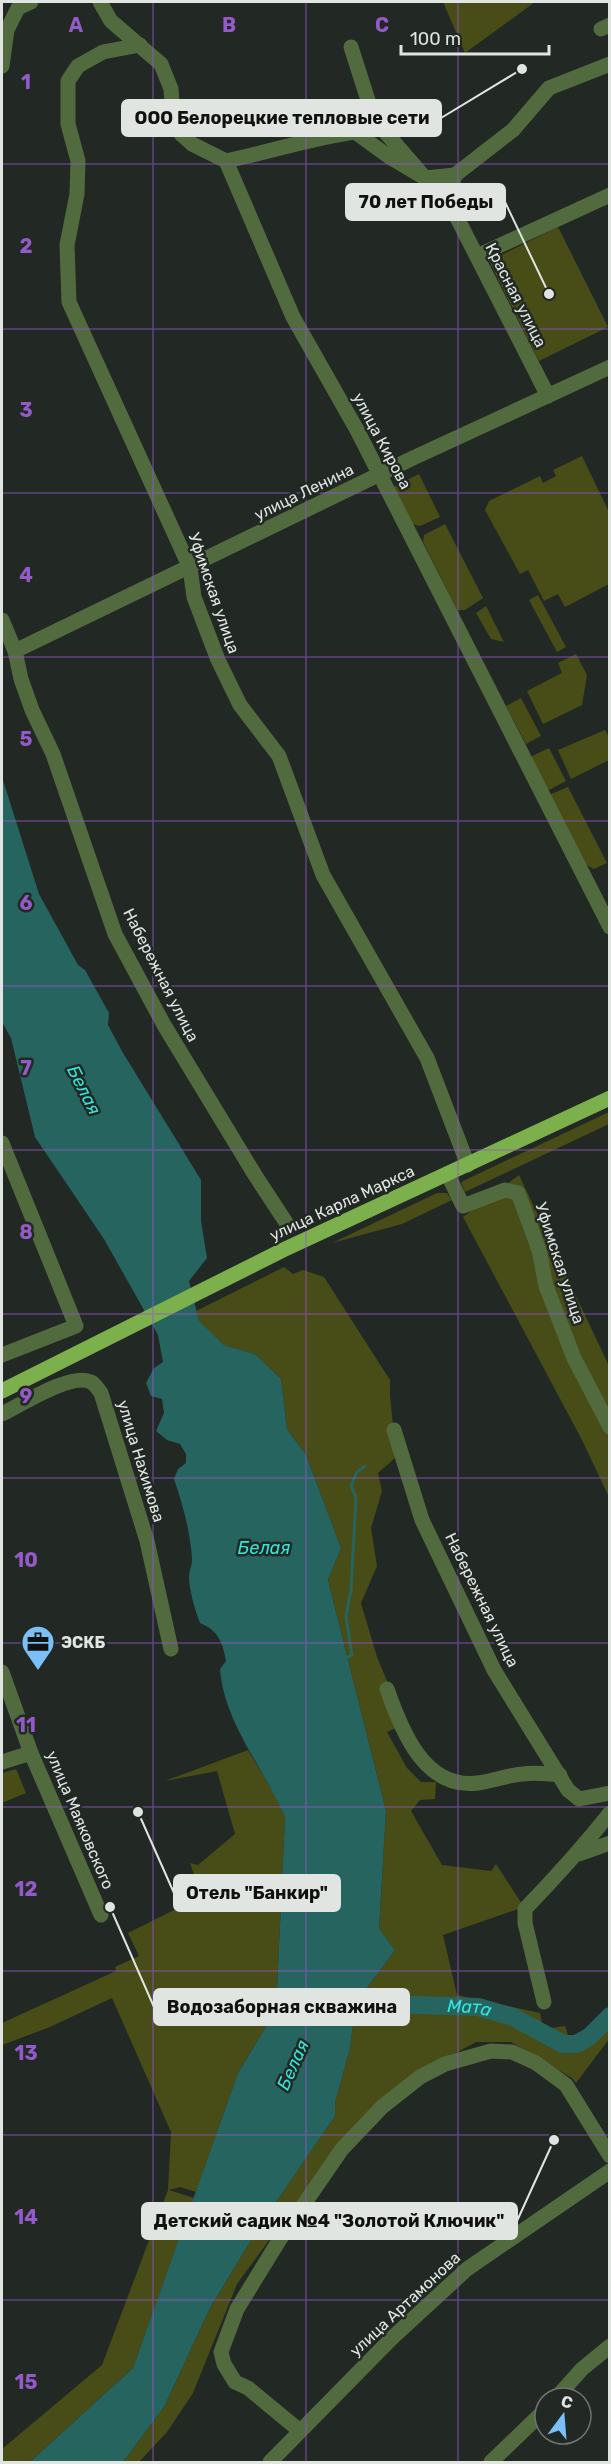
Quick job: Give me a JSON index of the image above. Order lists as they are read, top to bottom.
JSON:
{
  "streets": {
    "main road": ["улица Карла Маркса"],
    "street": [
      "Красная улица",
      "улица Кирова",
      "улица Ленина",
      "Уфимская улица",
      "Набережная улица",
      "улица Нахимова",
      "улица Маяковского",
      "улица Артамонова"
    ]
  },
  "crossings": [
    ["Красная улица", "улица Ленина"],
    ["улица Кирова", "улица Ленина"],
    ["улица Ленина", "Уфимская улица"],
    ["улица Ленина", "Набережная улица"],
    ["Уфимская улица", "улица Карла Маркса"]
  ],
  "water": ["Белая", "Мата"],
  "places": {
    "other": [
      "ООО Белорецкие тепловые сети",
      "70 лет Победы",
      "Отель \"Банкир\"",
      "Водозаборная скважина",
      "Детский садик №4 \"Золотой Ключик\""
    ],
    "office": ["ЭСКБ"]
  },
  "scale_bar": "100 m",
  "north": "top",
  "grid": {
    "columns": ["A", "B", "C"],
    "rows": [
      "1",
      "2",
      "3",
      "4",
      "5",
      "6",
      "7",
      "8",
      "9",
      "10",
      "11",
      "12",
      "13",
      "14",
      "15"
    ]
  }
}
